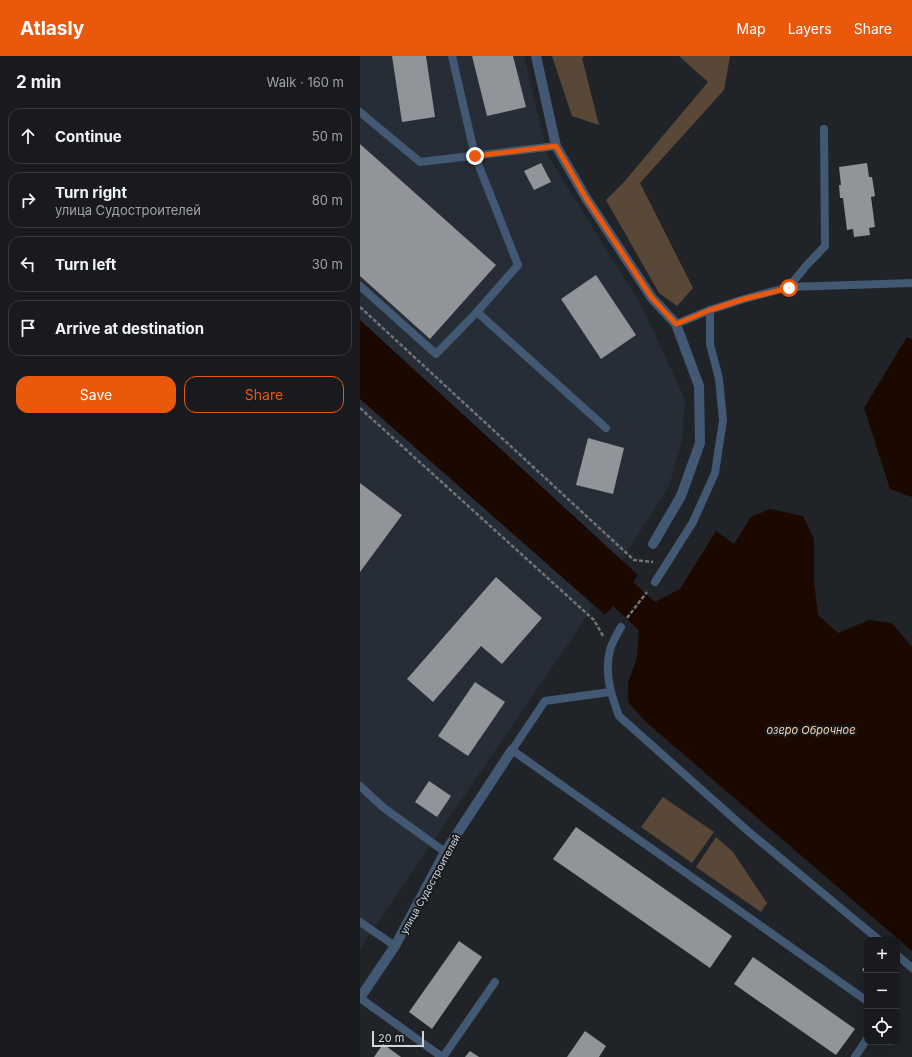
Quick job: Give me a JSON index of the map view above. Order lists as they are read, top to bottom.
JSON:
{
  "streets": {
    "street": ["улица Судостроителей"]
  },
  "water": ["озеро Оброчное"],
  "scale_bar": "20 m",
  "page": {
    "header": "Atlasly",
    "nav": ["Map", "Layers", "Share"],
    "heading": ["2 min", "Walk · 160 m"],
    "list": [
      ["Continue", "50 m"],
      ["Turn right", "улица Судостроителей", "80 m"],
      ["Turn left", "30 m"],
      "Arrive at destination"
    ],
    "buttons": ["Save", "Share"],
    "map_buttons": ["+", "−"],
    "scale": "20 m"
  }
}
